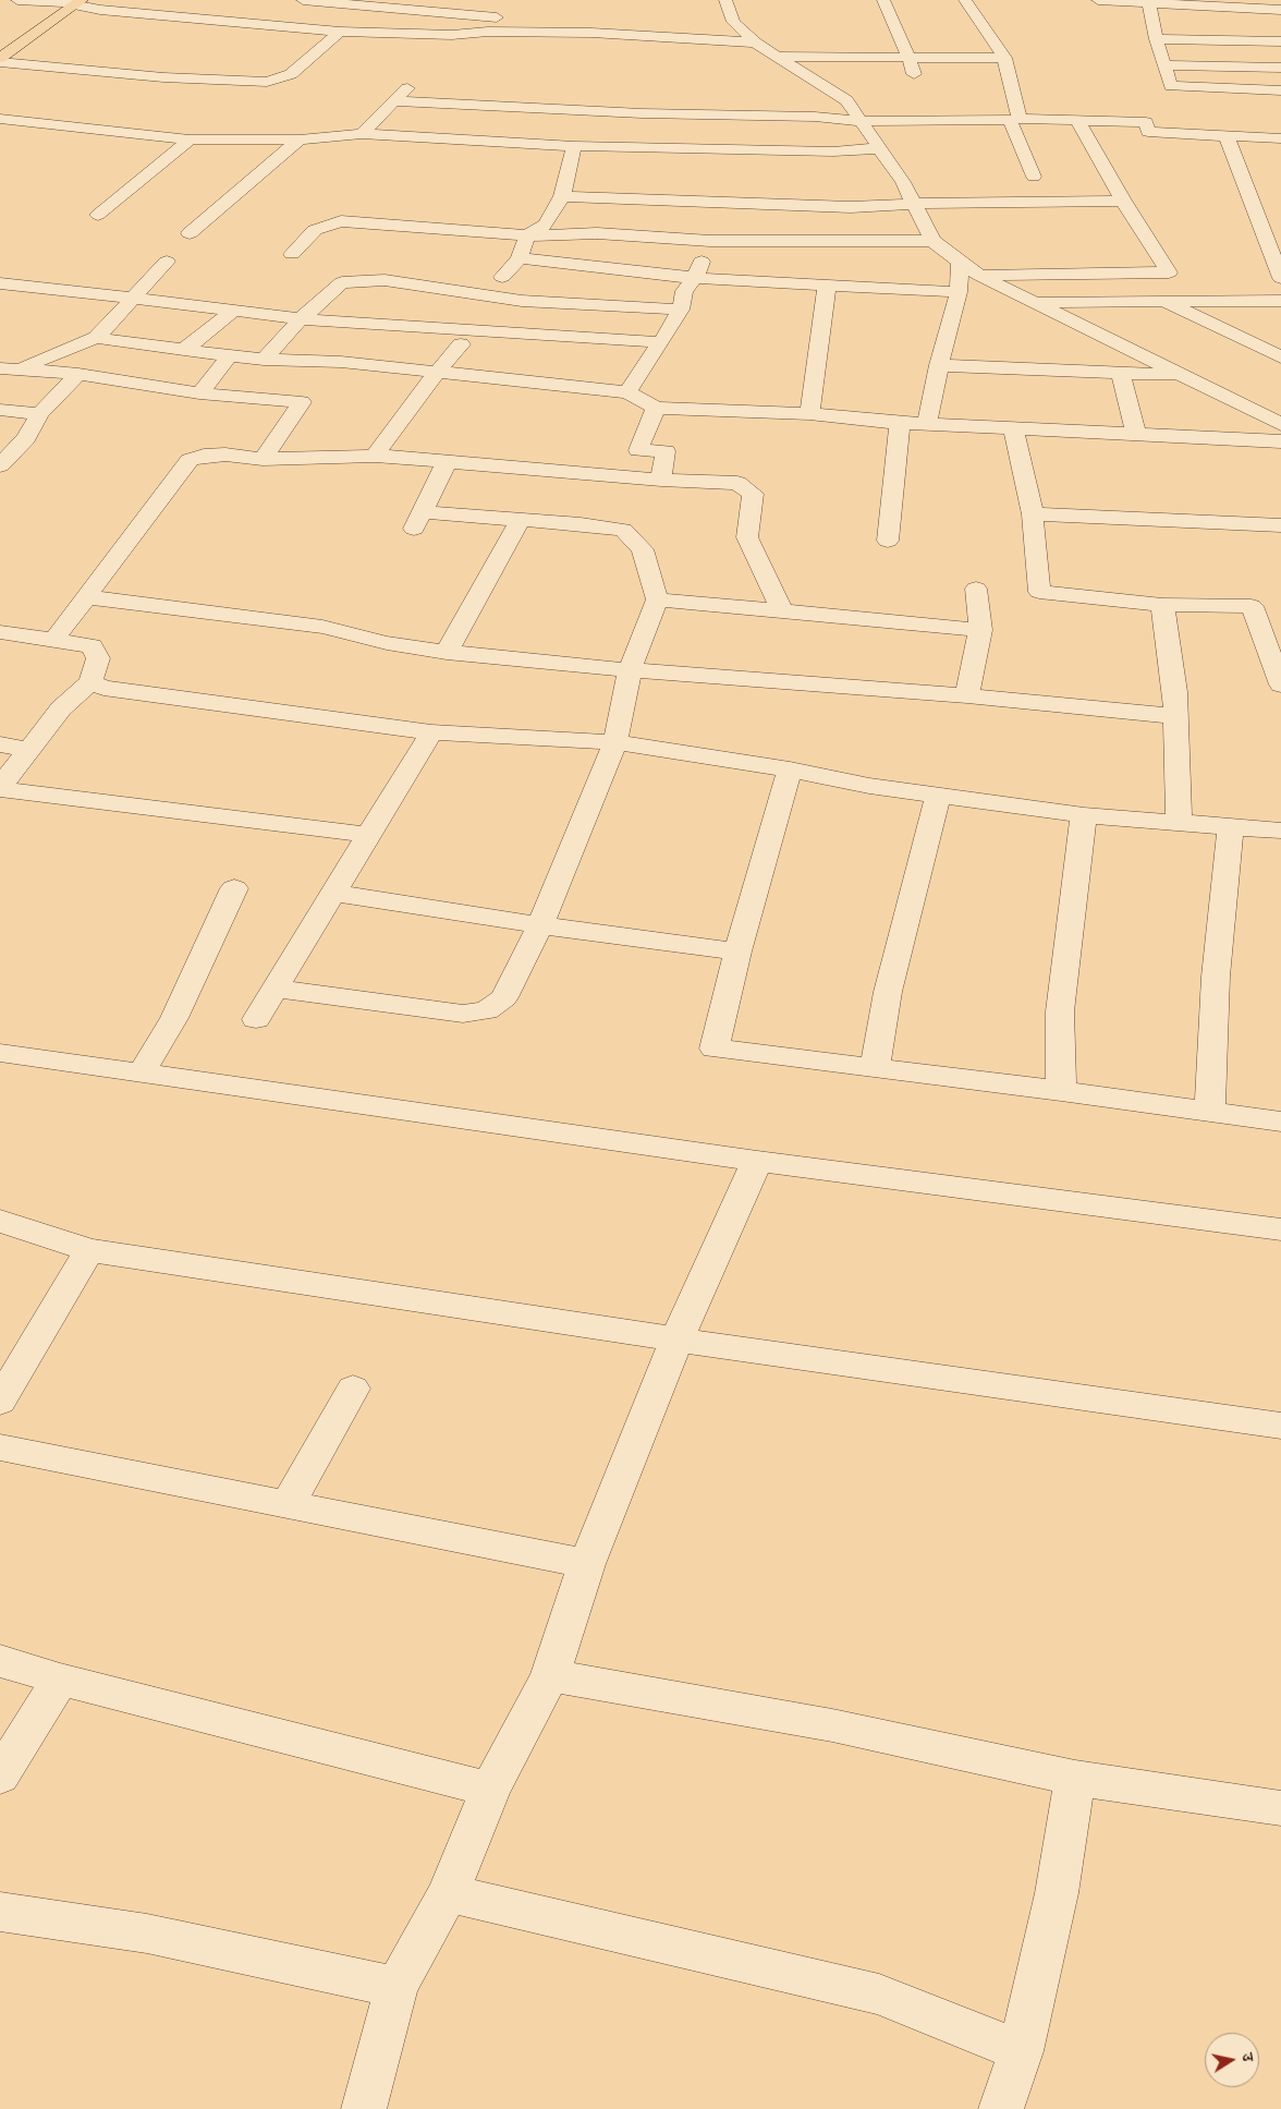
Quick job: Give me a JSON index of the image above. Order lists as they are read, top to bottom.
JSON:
{
  "north": "right"
}
